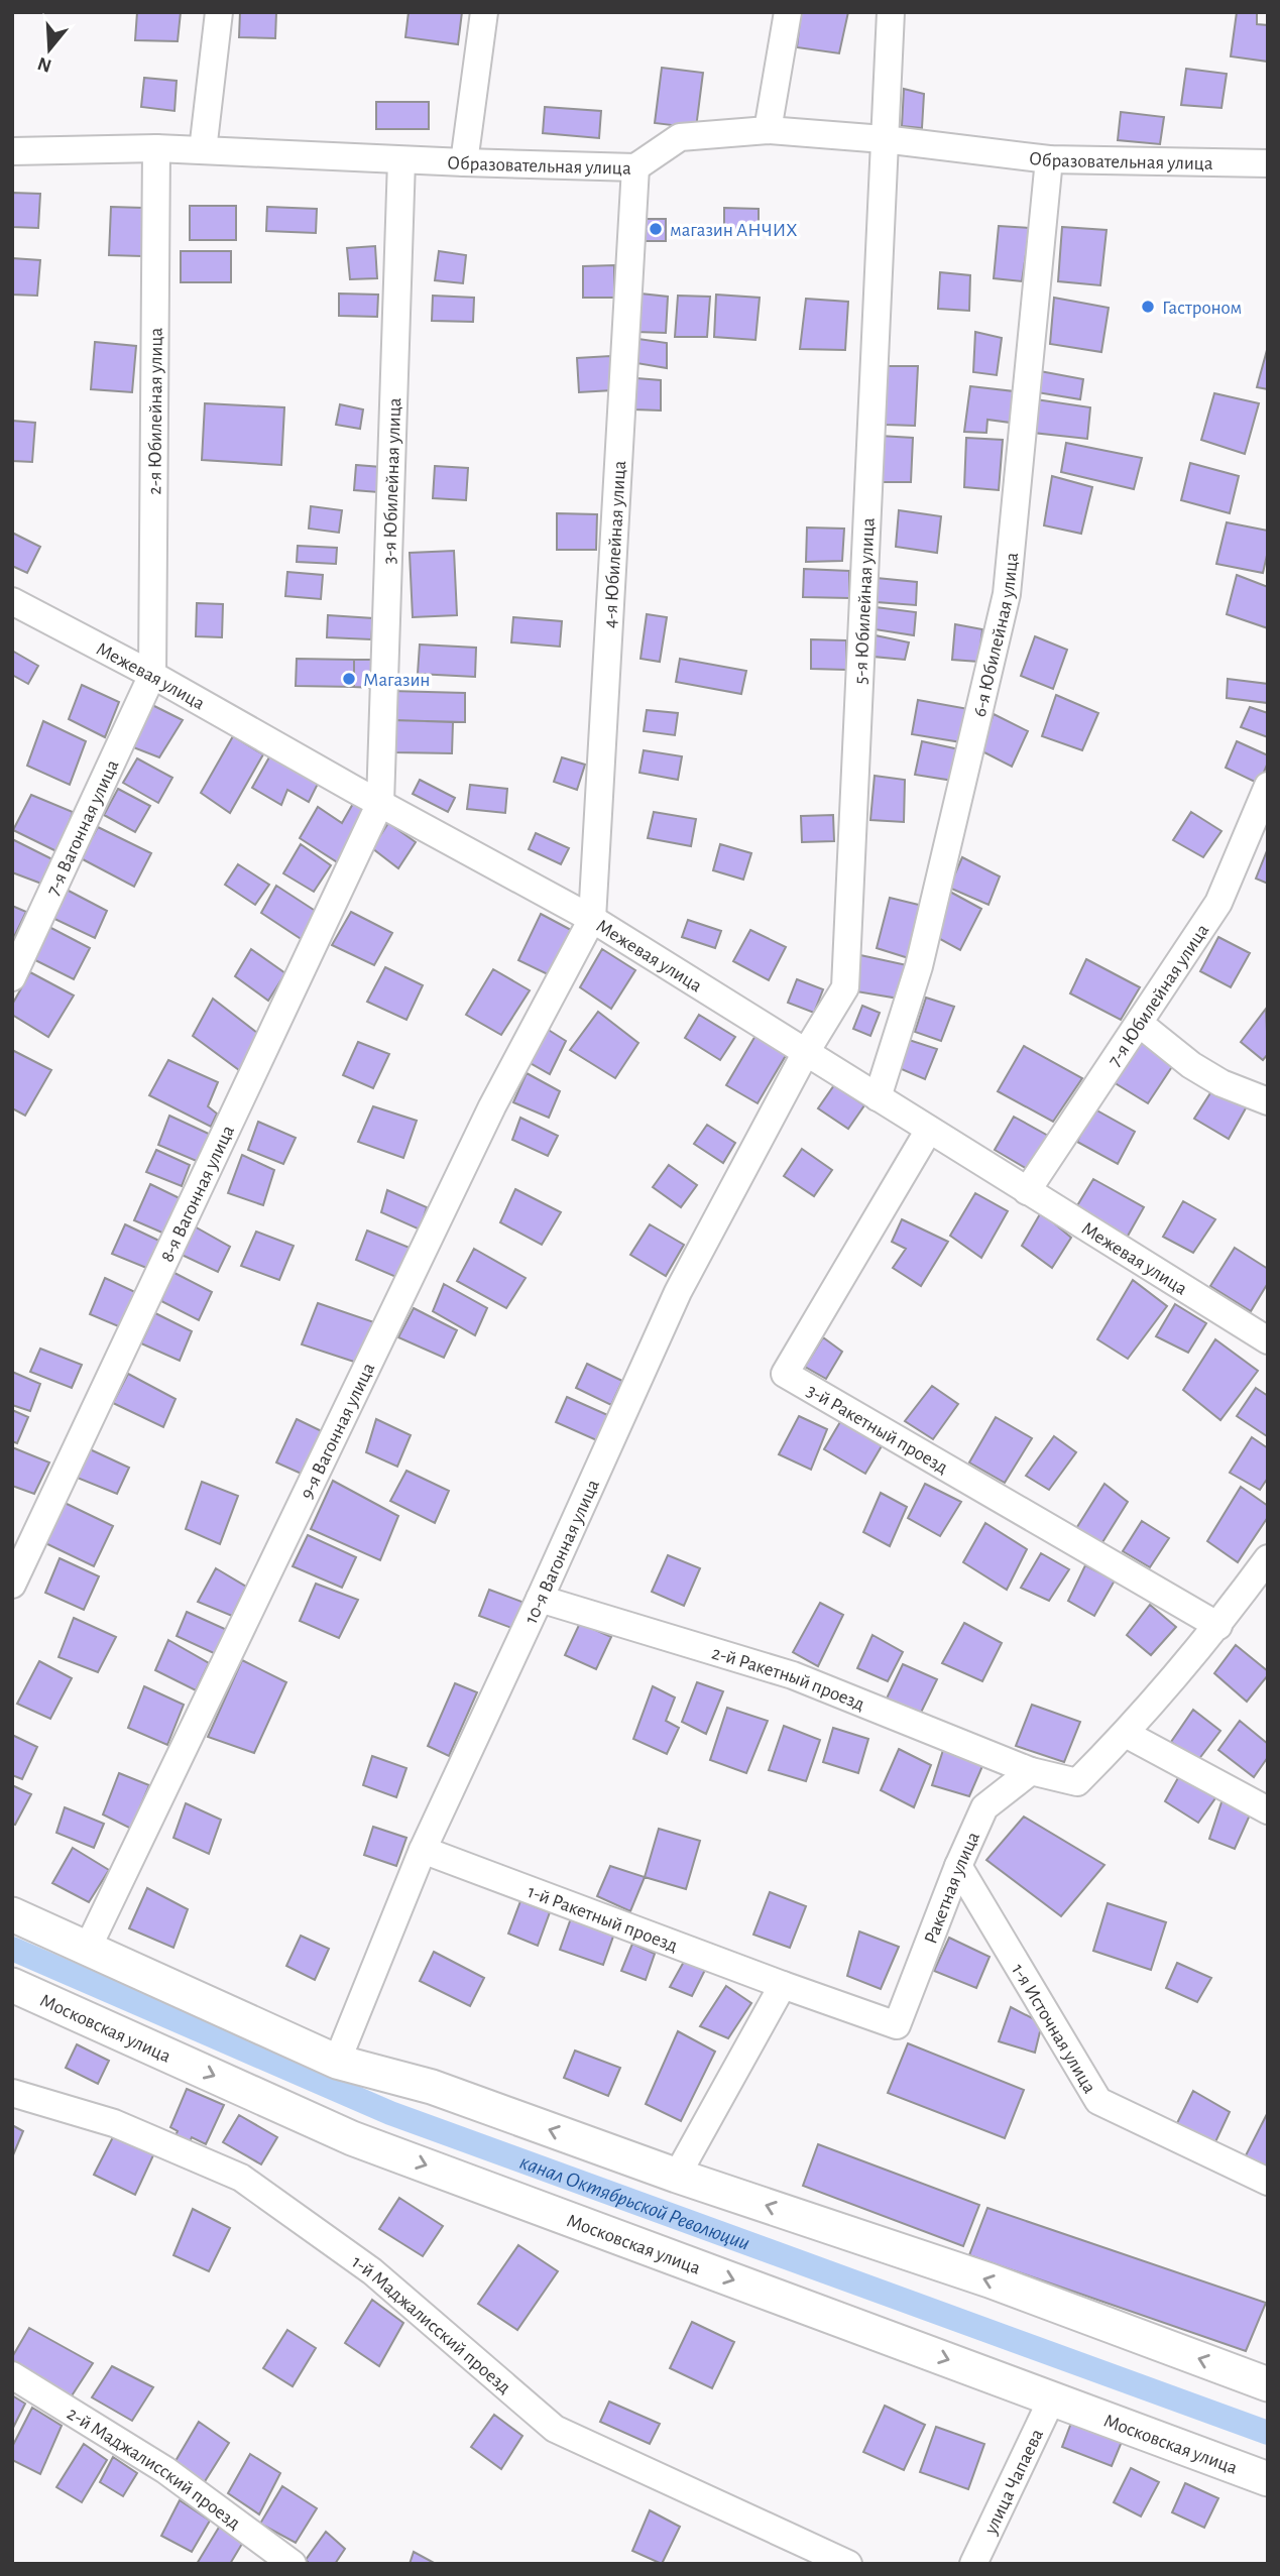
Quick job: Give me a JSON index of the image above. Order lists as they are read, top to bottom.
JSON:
{
  "streets": {
    "main road": ["Московская улица"],
    "street": [
      "Образовательная улица",
      "2-я Юбилейная улица",
      "3-я Юбилейная улица",
      "4-я Юбилейная улица",
      "5-я Юбилейная улица",
      "6-я Юбилейная улица",
      "Межевая улица",
      "7-я Вагонная улица",
      "7-я Юбилейная улица",
      "8-я Вагонная улица",
      "3-й Ракетный проезд",
      "9-я Вагонная улица",
      "10-я Вагонная улица",
      "2-й Ракетный проезд",
      "Ракетная улица",
      "1-й Ракетный проезд",
      "1-я Источная улица",
      "1-й Маджалисский проезд",
      "2-й Маджалисский проезд",
      "улица Чапаева"
    ]
  },
  "crossings": [
    ["Образовательная улица", "2-я Юбилейная улица"],
    ["Образовательная улица", "3-я Юбилейная улица"],
    ["Образовательная улица", "4-я Юбилейная улица"],
    ["Образовательная улица", "5-я Юбилейная улица"],
    ["Образовательная улица", "6-я Юбилейная улица"],
    ["2-я Юбилейная улица", "Межевая улица"],
    ["2-я Юбилейная улица", "7-я Вагонная улица"],
    ["3-я Юбилейная улица", "Межевая улица"],
    ["3-я Юбилейная улица", "8-я Вагонная улица"],
    ["4-я Юбилейная улица", "Межевая улица"],
    ["4-я Юбилейная улица", "9-я Вагонная улица"],
    ["5-я Юбилейная улица", "Межевая улица"],
    ["5-я Юбилейная улица", "10-я Вагонная улица"],
    ["6-я Юбилейная улица", "Межевая улица"],
    ["Межевая улица", "7-я Вагонная улица"],
    ["Межевая улица", "7-я Юбилейная улица"],
    ["Межевая улица", "8-я Вагонная улица"],
    ["Межевая улица", "3-й Ракетный проезд"],
    ["Межевая улица", "9-я Вагонная улица"],
    ["Межевая улица", "10-я Вагонная улица"],
    ["10-я Вагонная улица", "2-й Ракетный проезд"],
    ["10-я Вагонная улица", "1-й Ракетный проезд"],
    ["2-й Ракетный проезд", "Ракетная улица"],
    ["Ракетная улица", "1-й Ракетный проезд"],
    ["Ракетная улица", "1-я Источная улица"],
    ["Московская улица", "улица Чапаева"]
  ],
  "water": ["канал Октябрьской Революции"],
  "places": ["магазин АНЧИХ", "Гастроном", "Магазин"],
  "north": "bottom"
}
